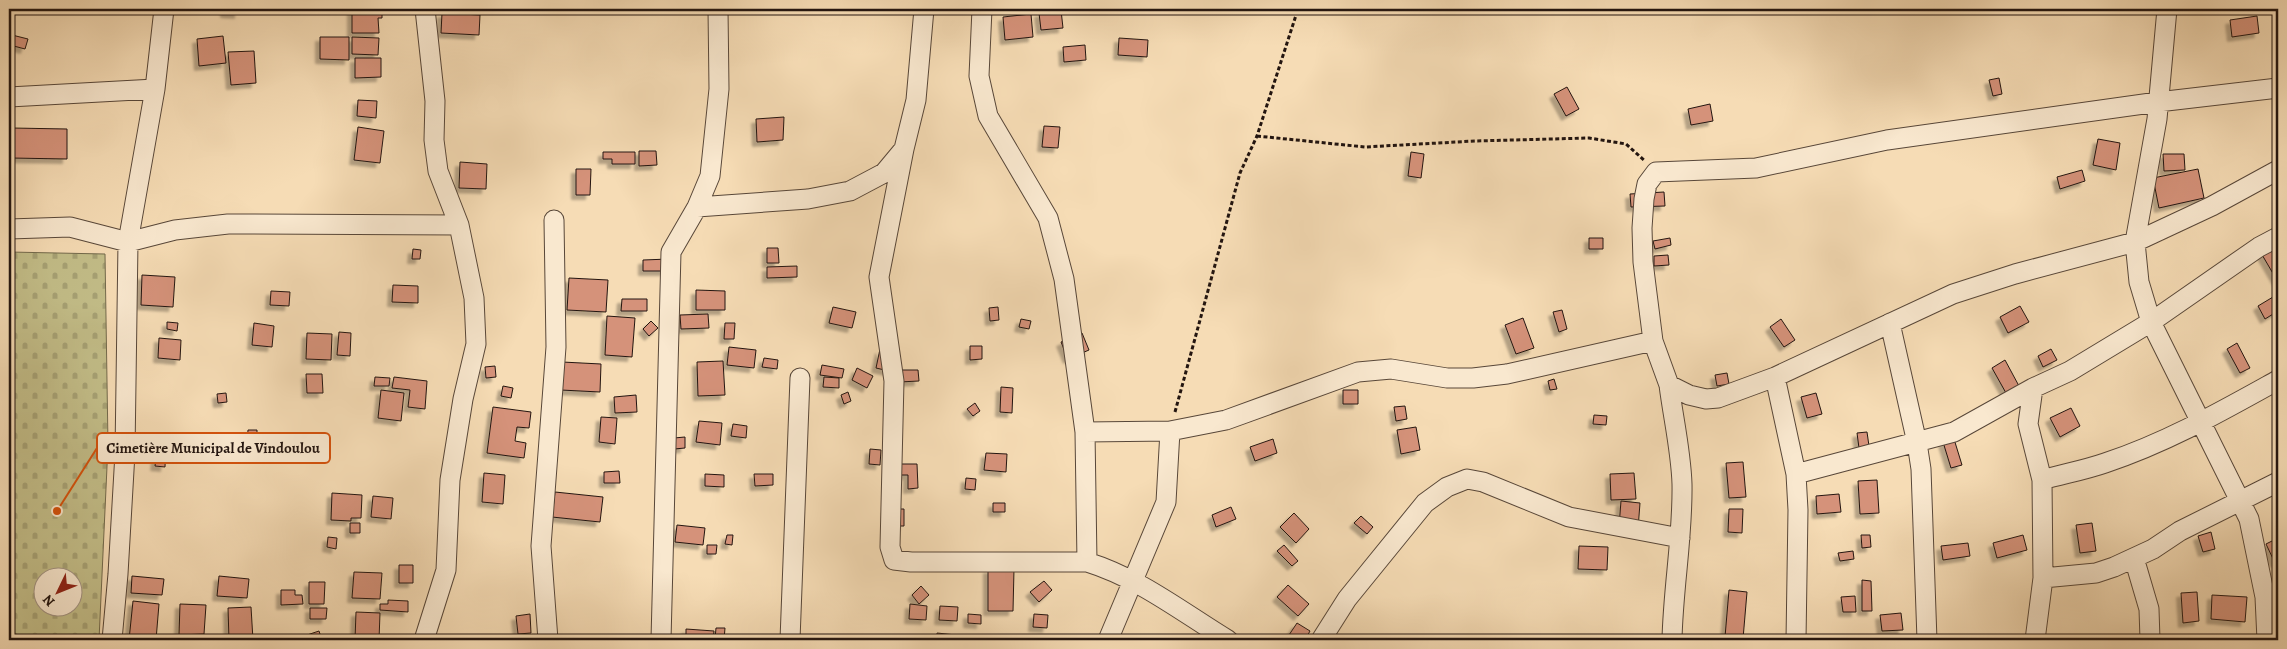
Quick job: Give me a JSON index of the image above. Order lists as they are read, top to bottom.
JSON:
{
  "places": ["Cimetière Municipal de Vindoulou"],
  "north": "bottom left"
}
